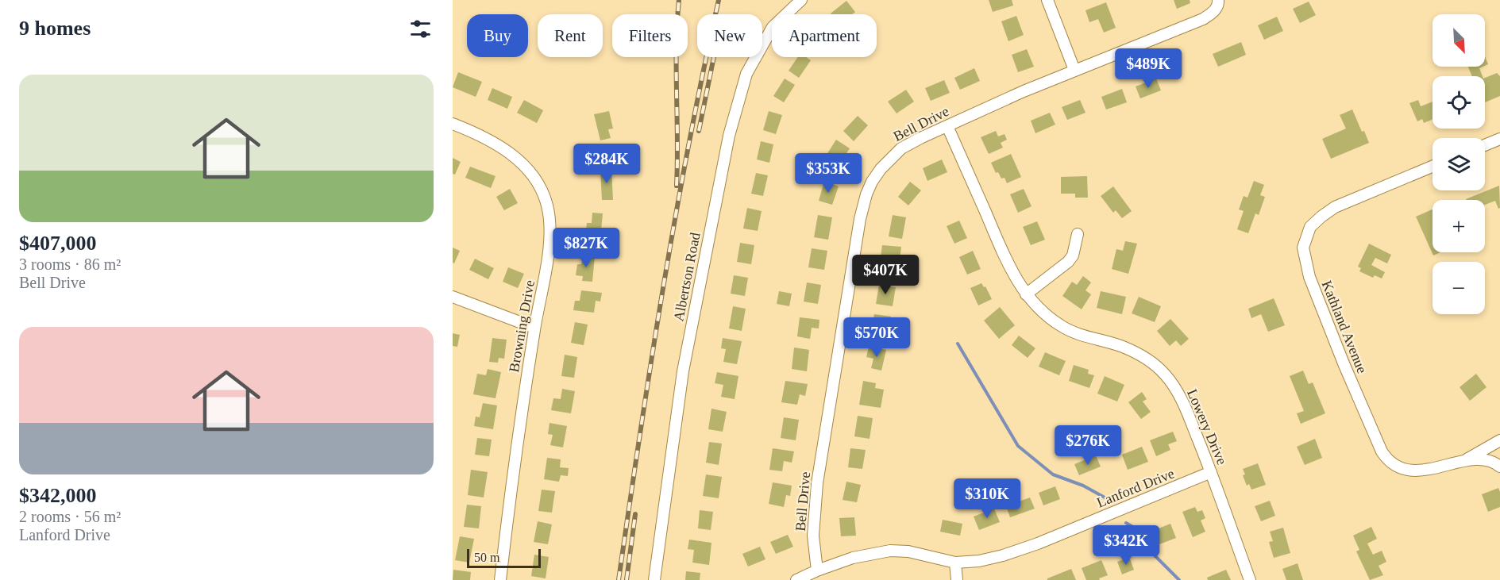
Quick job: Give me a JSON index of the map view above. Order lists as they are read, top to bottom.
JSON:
{
  "streets": {
    "street": [
      "Bell Drive",
      "Albertson Road",
      "Browning Drive",
      "Kathland Avenue",
      "Lowery Drive",
      "Lanford Drive"
    ]
  },
  "crossings": [
    ["Bell Drive", "Lowery Drive"],
    ["Bell Drive", "Lanford Drive"],
    ["Lowery Drive", "Lanford Drive"]
  ],
  "scale_bar": "50 m",
  "north": "bottom right",
  "page": {
    "heading": "9 homes",
    "map_buttons": ["+", "−"],
    "chip": [
      "Buy",
      "Rent",
      "Filters",
      "New",
      "Apartment"
    ],
    "price": [
      "$489K",
      "$284K",
      "$353K",
      "$827K",
      "$407K",
      "$570K",
      "$276K",
      "$310K",
      "$342K"
    ],
    "list": [
      {
        "name": "$407,000",
        "note": "3 rooms · 86 m² · Bell Drive"
      },
      {
        "name": "$342,000",
        "note": "2 rooms · 56 m² · Lanford Drive"
      }
    ],
    "scale": "50 m"
  }
}
